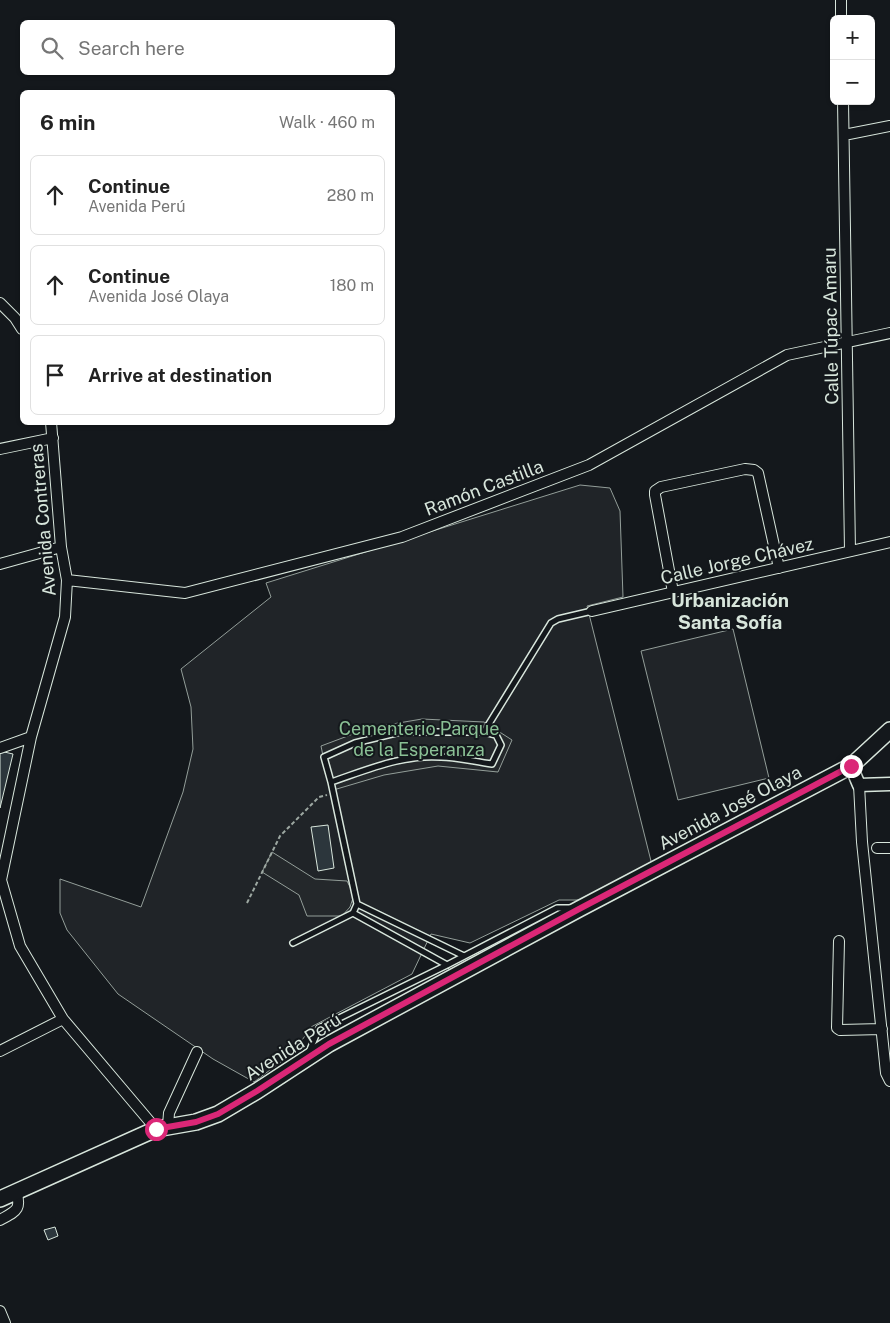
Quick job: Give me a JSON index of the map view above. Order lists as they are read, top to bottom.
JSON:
{
  "streets": {
    "main road": ["Avenida José Olaya", "Avenida Perú"],
    "street": [
      "Calle Túpac Amaru",
      "Ramón Castilla",
      "Avenida Contreras",
      "Calle Jorge Chávez"
    ]
  },
  "crossings": [
    ["Calle Túpac Amaru", "Ramón Castilla"],
    ["Calle Túpac Amaru", "Calle Jorge Chávez"],
    ["Ramón Castilla", "Avenida Contreras"],
    ["Avenida Contreras", "Avenida Perú"],
    ["Avenida José Olaya", "Avenida Perú"]
  ],
  "districts": ["Urbanización Santa Sofía"],
  "parks": ["Cementerio Parque de la Esperanza"],
  "page": {
    "map_buttons": ["+", "−"],
    "search": "Search here",
    "heading": ["6 min", "Walk · 460 m"],
    "list": [
      ["Continue", "Avenida Perú", "280 m"],
      ["Continue", "Avenida José Olaya", "180 m"],
      "Arrive at destination"
    ]
  }
}
